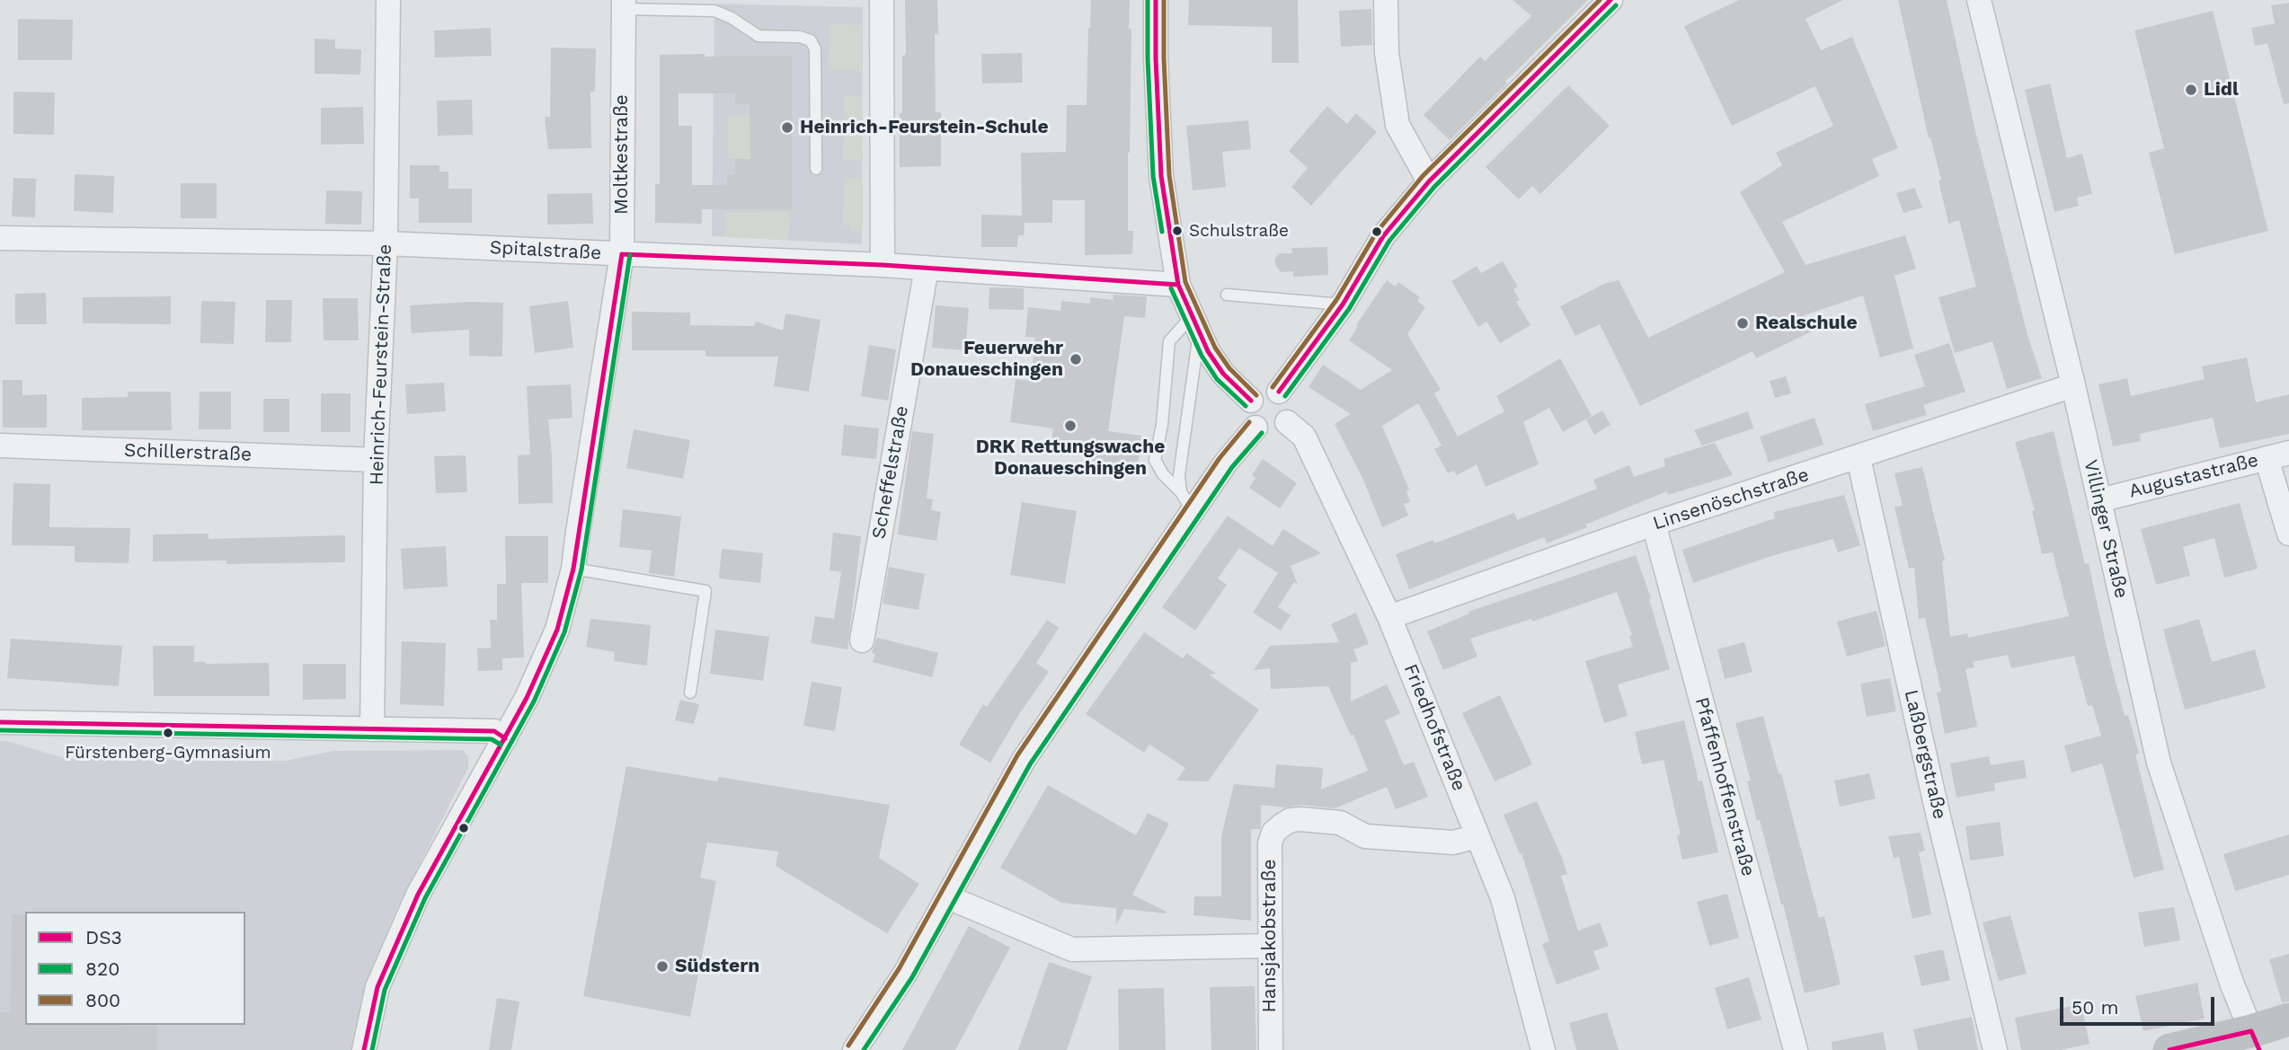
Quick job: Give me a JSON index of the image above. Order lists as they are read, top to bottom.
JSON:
{
  "streets": {
    "street": [
      "Moltkestraße",
      "Spitalstraße",
      "Heinrich-Feurstein-Straße",
      "Schillerstraße",
      "Scheffelstraße",
      "Augustastraße",
      "Linsenöschstraße",
      "Villinger Straße",
      "Friedhofstraße",
      "Laßbergstraße",
      "Pfaffenhoffenstraße",
      "Hansjakobstraße"
    ]
  },
  "crossings": [
    ["Moltkestraße", "Spitalstraße"],
    ["Spitalstraße", "Heinrich-Feurstein-Straße"],
    ["Spitalstraße", "Scheffelstraße"],
    ["Heinrich-Feurstein-Straße", "Schillerstraße"],
    ["Augustastraße", "Villinger Straße"],
    ["Linsenöschstraße", "Villinger Straße"],
    ["Linsenöschstraße", "Friedhofstraße"],
    ["Linsenöschstraße", "Laßbergstraße"],
    ["Linsenöschstraße", "Pfaffenhoffenstraße"],
    ["Friedhofstraße", "Hansjakobstraße"]
  ],
  "places": [
    "Lidl",
    "Heinrich-Feurstein-Schule",
    "Schulstraße",
    "Realschule",
    "Feuerwehr Donaueschingen",
    "DRK Rettungswache Donaueschingen",
    "Fürstenberg-Gymnasium",
    "Südstern"
  ],
  "lines": ["transit line DS3", "transit line 820", "transit line 800"],
  "legend": ["DS3", "820", "800"],
  "scale_bar": "50 m"
}
